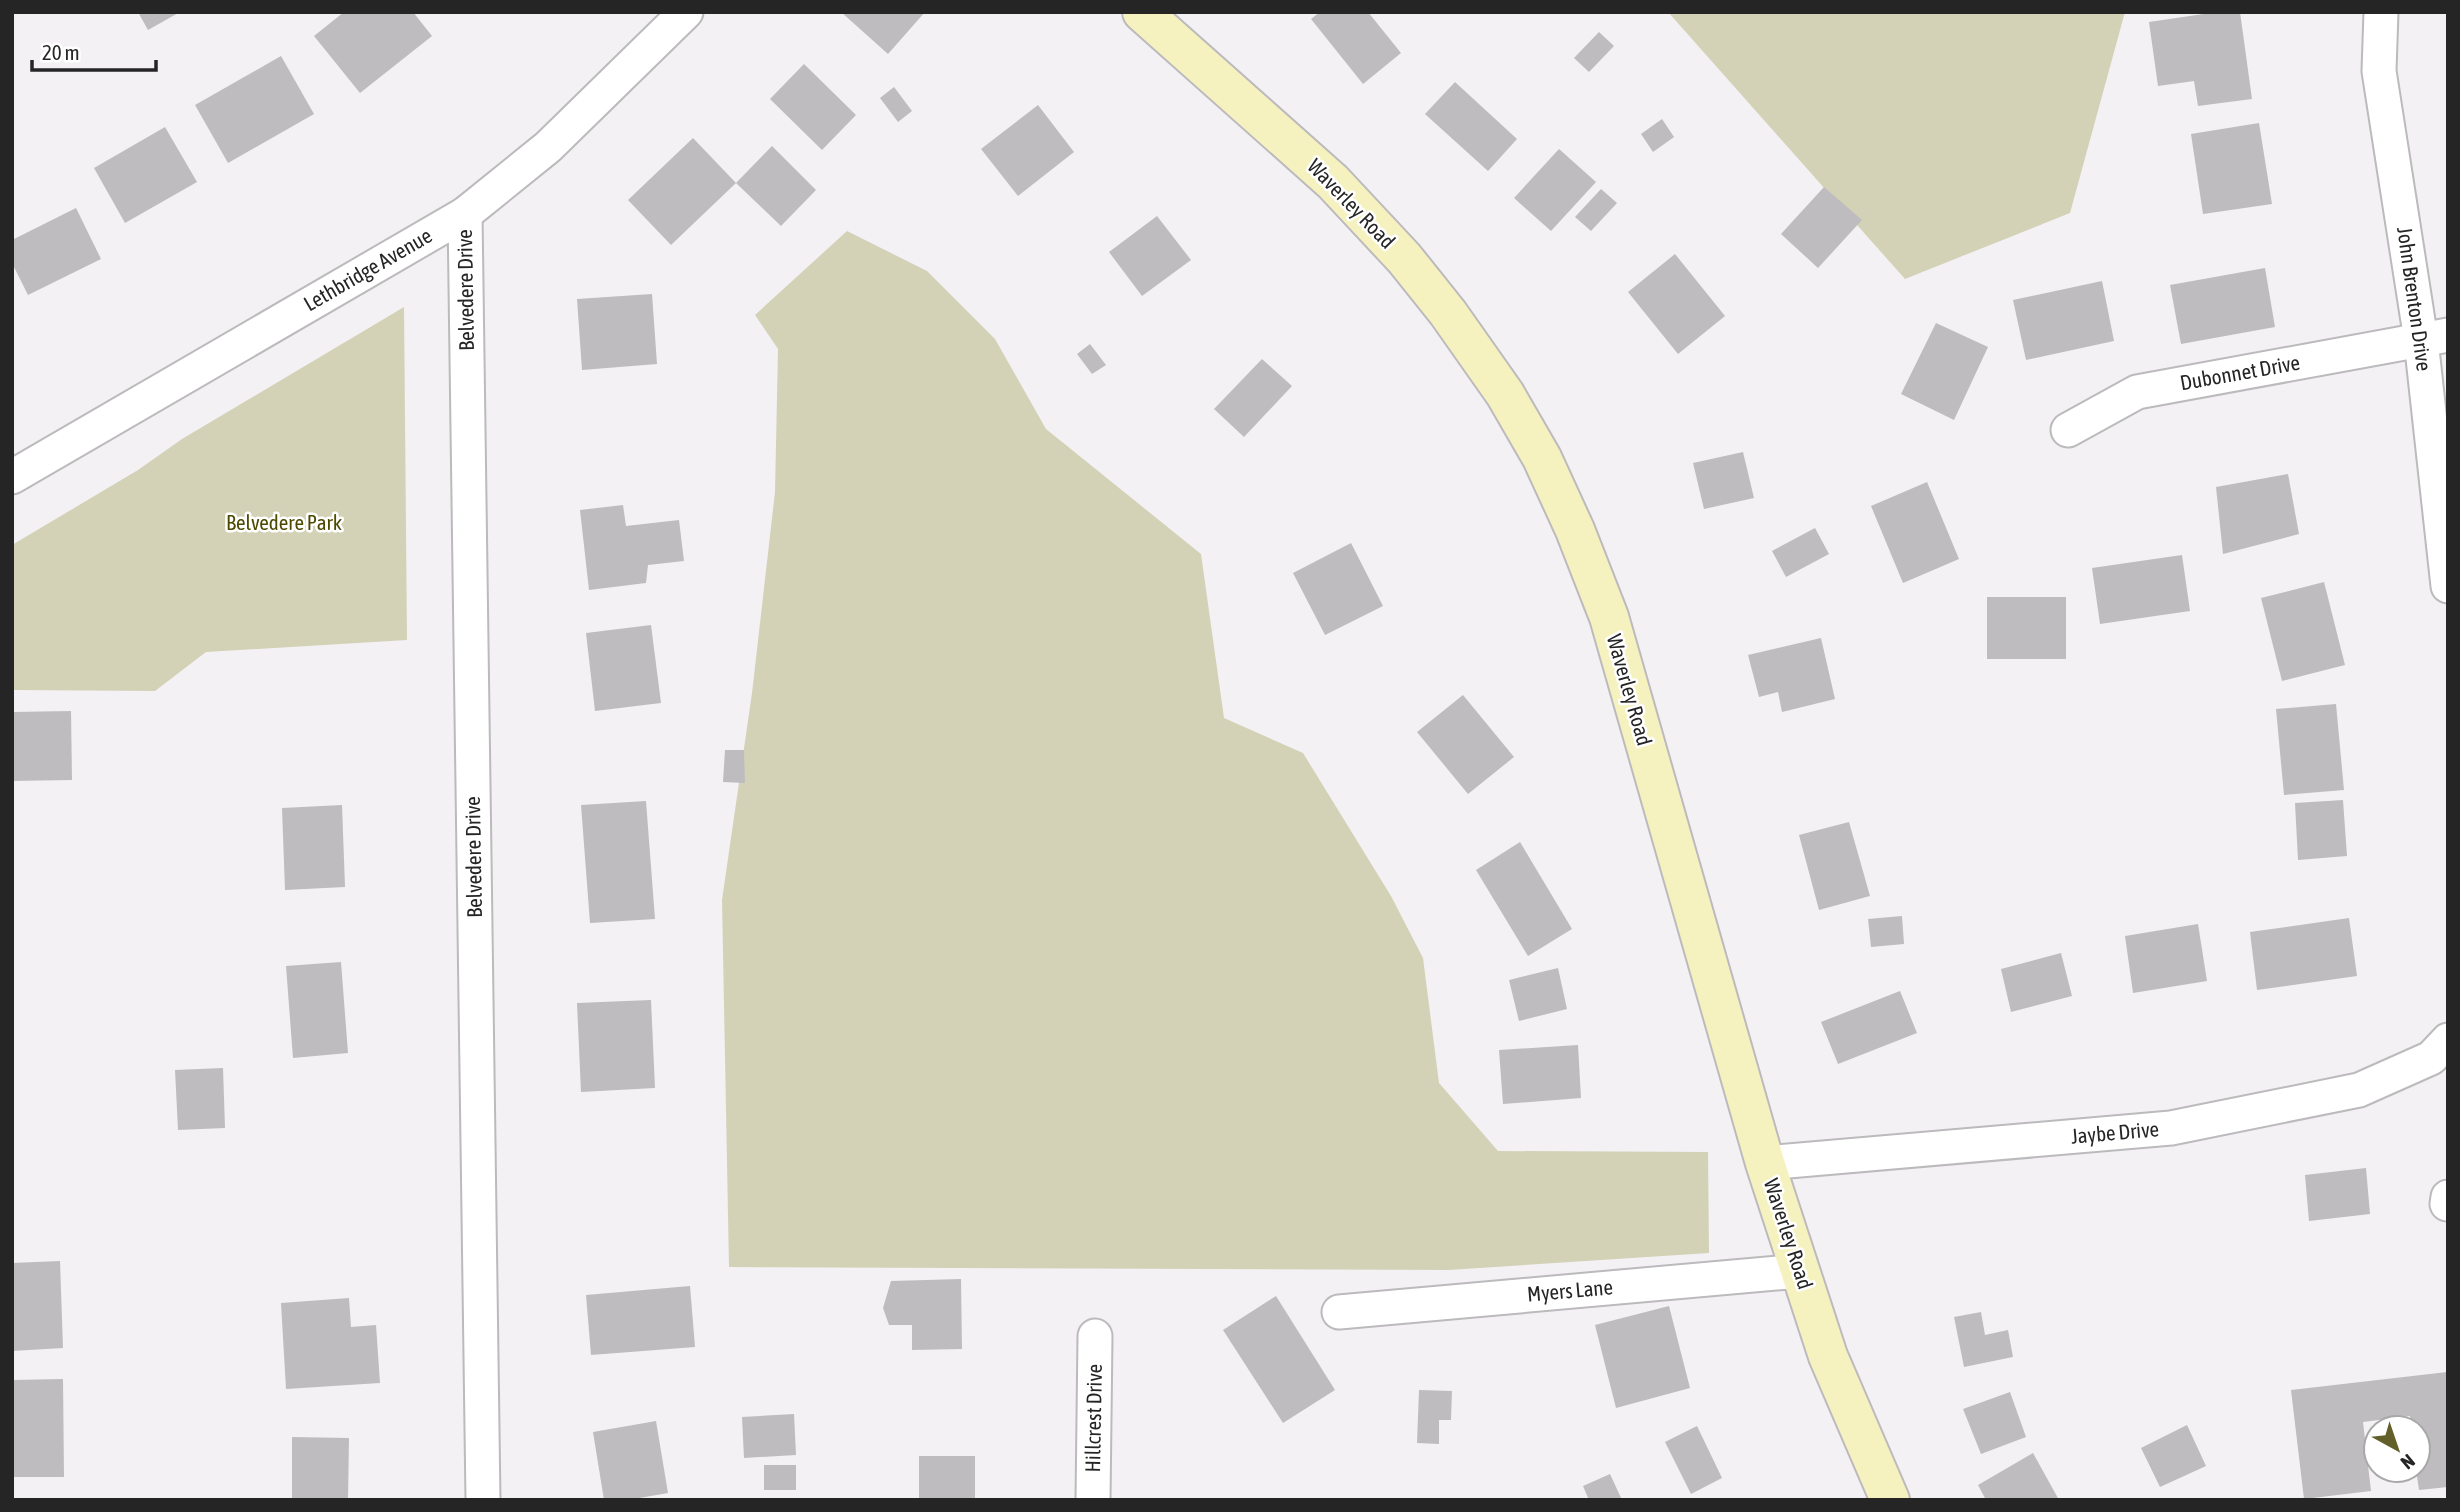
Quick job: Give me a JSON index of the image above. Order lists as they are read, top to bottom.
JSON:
{
  "streets": {
    "main road": ["Waverley Road"],
    "street": [
      "Lethbridge Avenue",
      "Belvedere Drive",
      "John Brenton Drive",
      "Dubonnet Drive",
      "Jaybe Drive",
      "Myers Lane",
      "Hillcrest Drive"
    ]
  },
  "crossings": [
    ["Waverley Road", "Jaybe Drive"],
    ["Waverley Road", "Myers Lane"],
    ["Lethbridge Avenue", "Belvedere Drive"],
    ["John Brenton Drive", "Dubonnet Drive"]
  ],
  "parks": ["Belvedere Park"],
  "scale_bar": "20 m",
  "north": "bottom right"
}
